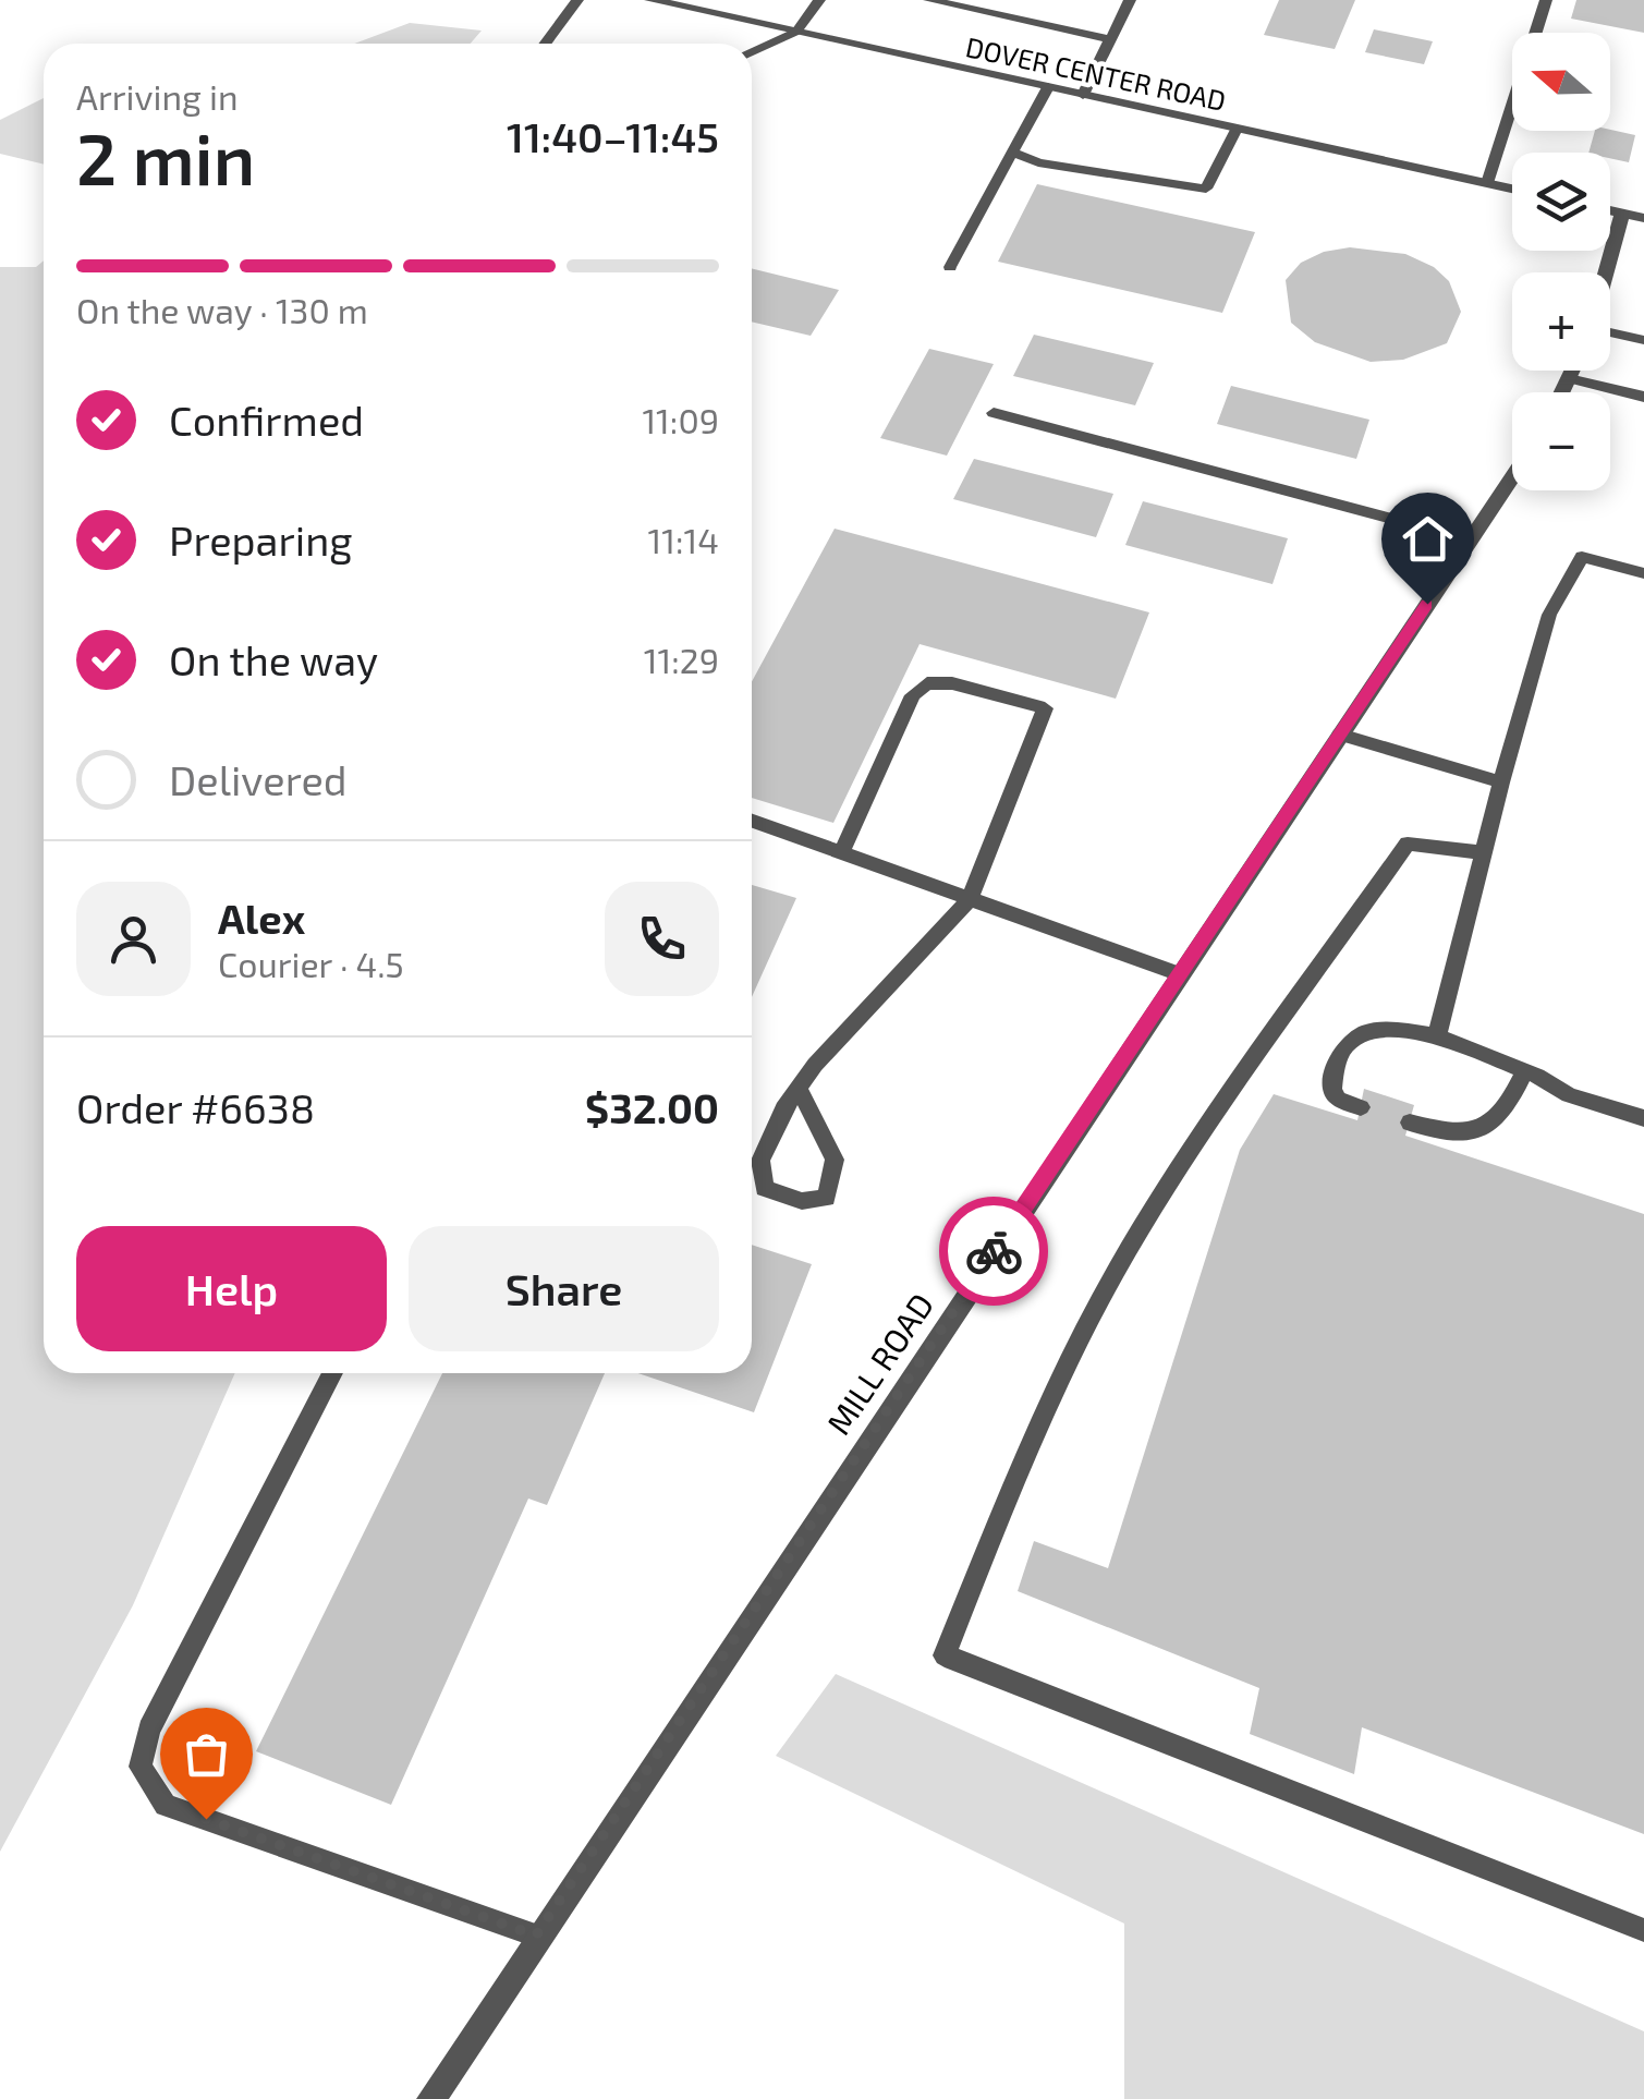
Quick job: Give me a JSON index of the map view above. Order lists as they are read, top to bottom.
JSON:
{
  "streets": {
    "street": ["DOVER CENTER ROAD", "MILL ROAD"]
  },
  "north": "left",
  "page": {
    "map_buttons": ["+", "−"],
    "heading": ["2 min", "Arriving in", "11:40–11:45"],
    "panel": [
      "Alex",
      "Courier · 4.5",
      "Order #6638",
      "$32.00"
    ],
    "bar": "On the way · 130 m",
    "list": [
      ["Confirmed", "11:09"],
      ["Preparing", "11:14"],
      ["On the way", "11:29"],
      "Delivered"
    ],
    "buttons": ["Help", "Share"]
  }
}
